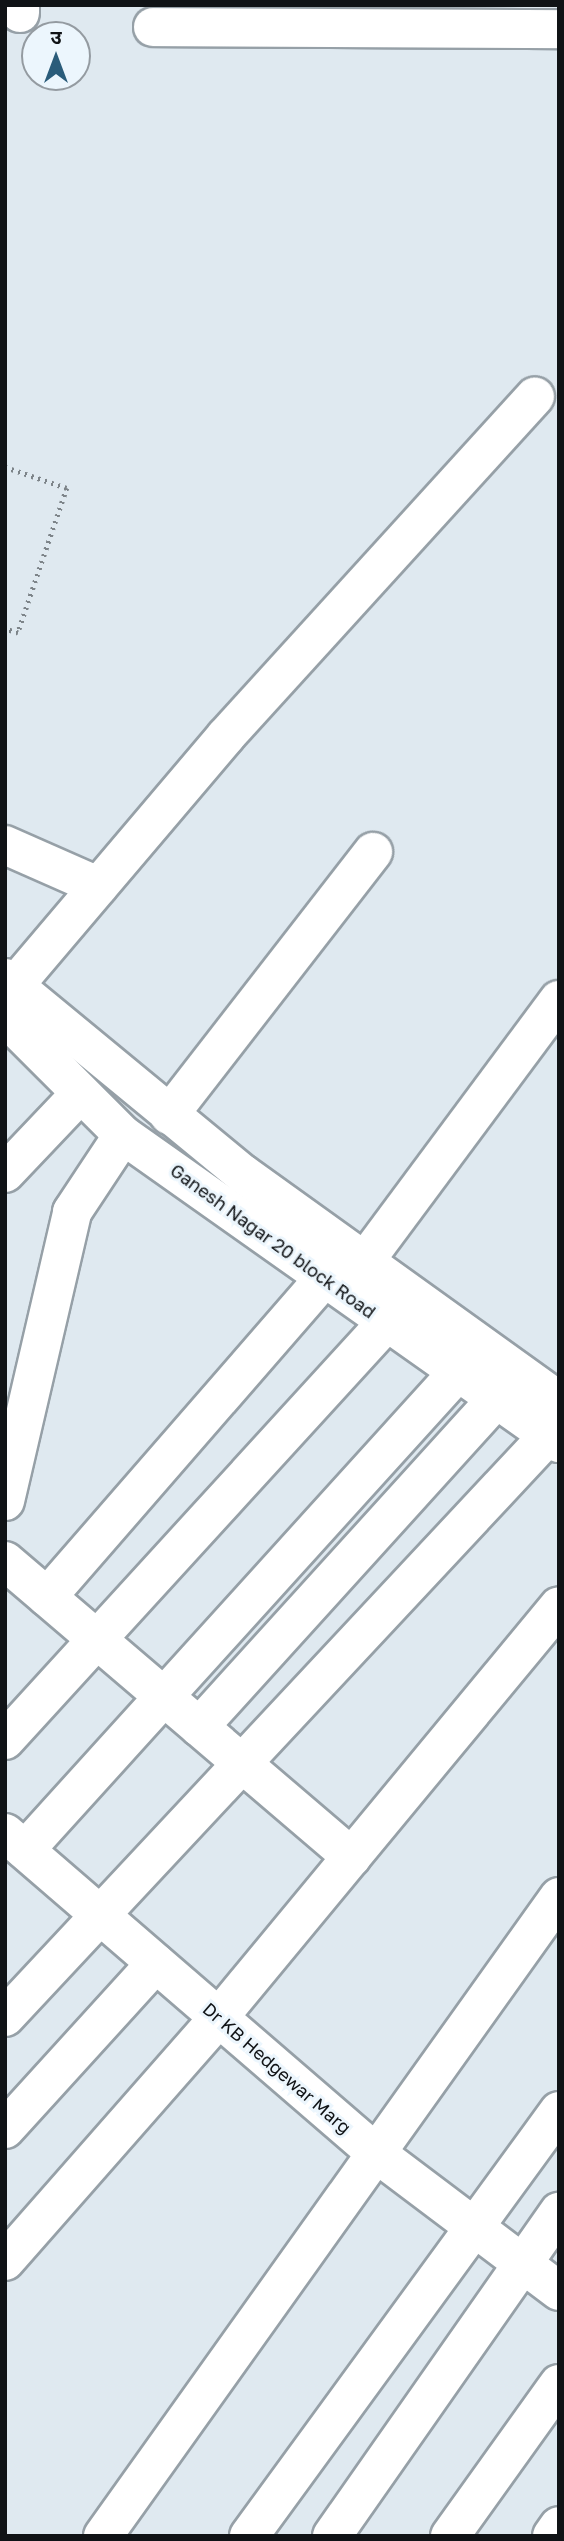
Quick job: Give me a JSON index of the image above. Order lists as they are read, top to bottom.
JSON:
{
  "streets": {
    "street": ["Ganesh Nagar 20 block Road", "Dr KB Hedgewar Marg"]
  },
  "north": "top"
}
